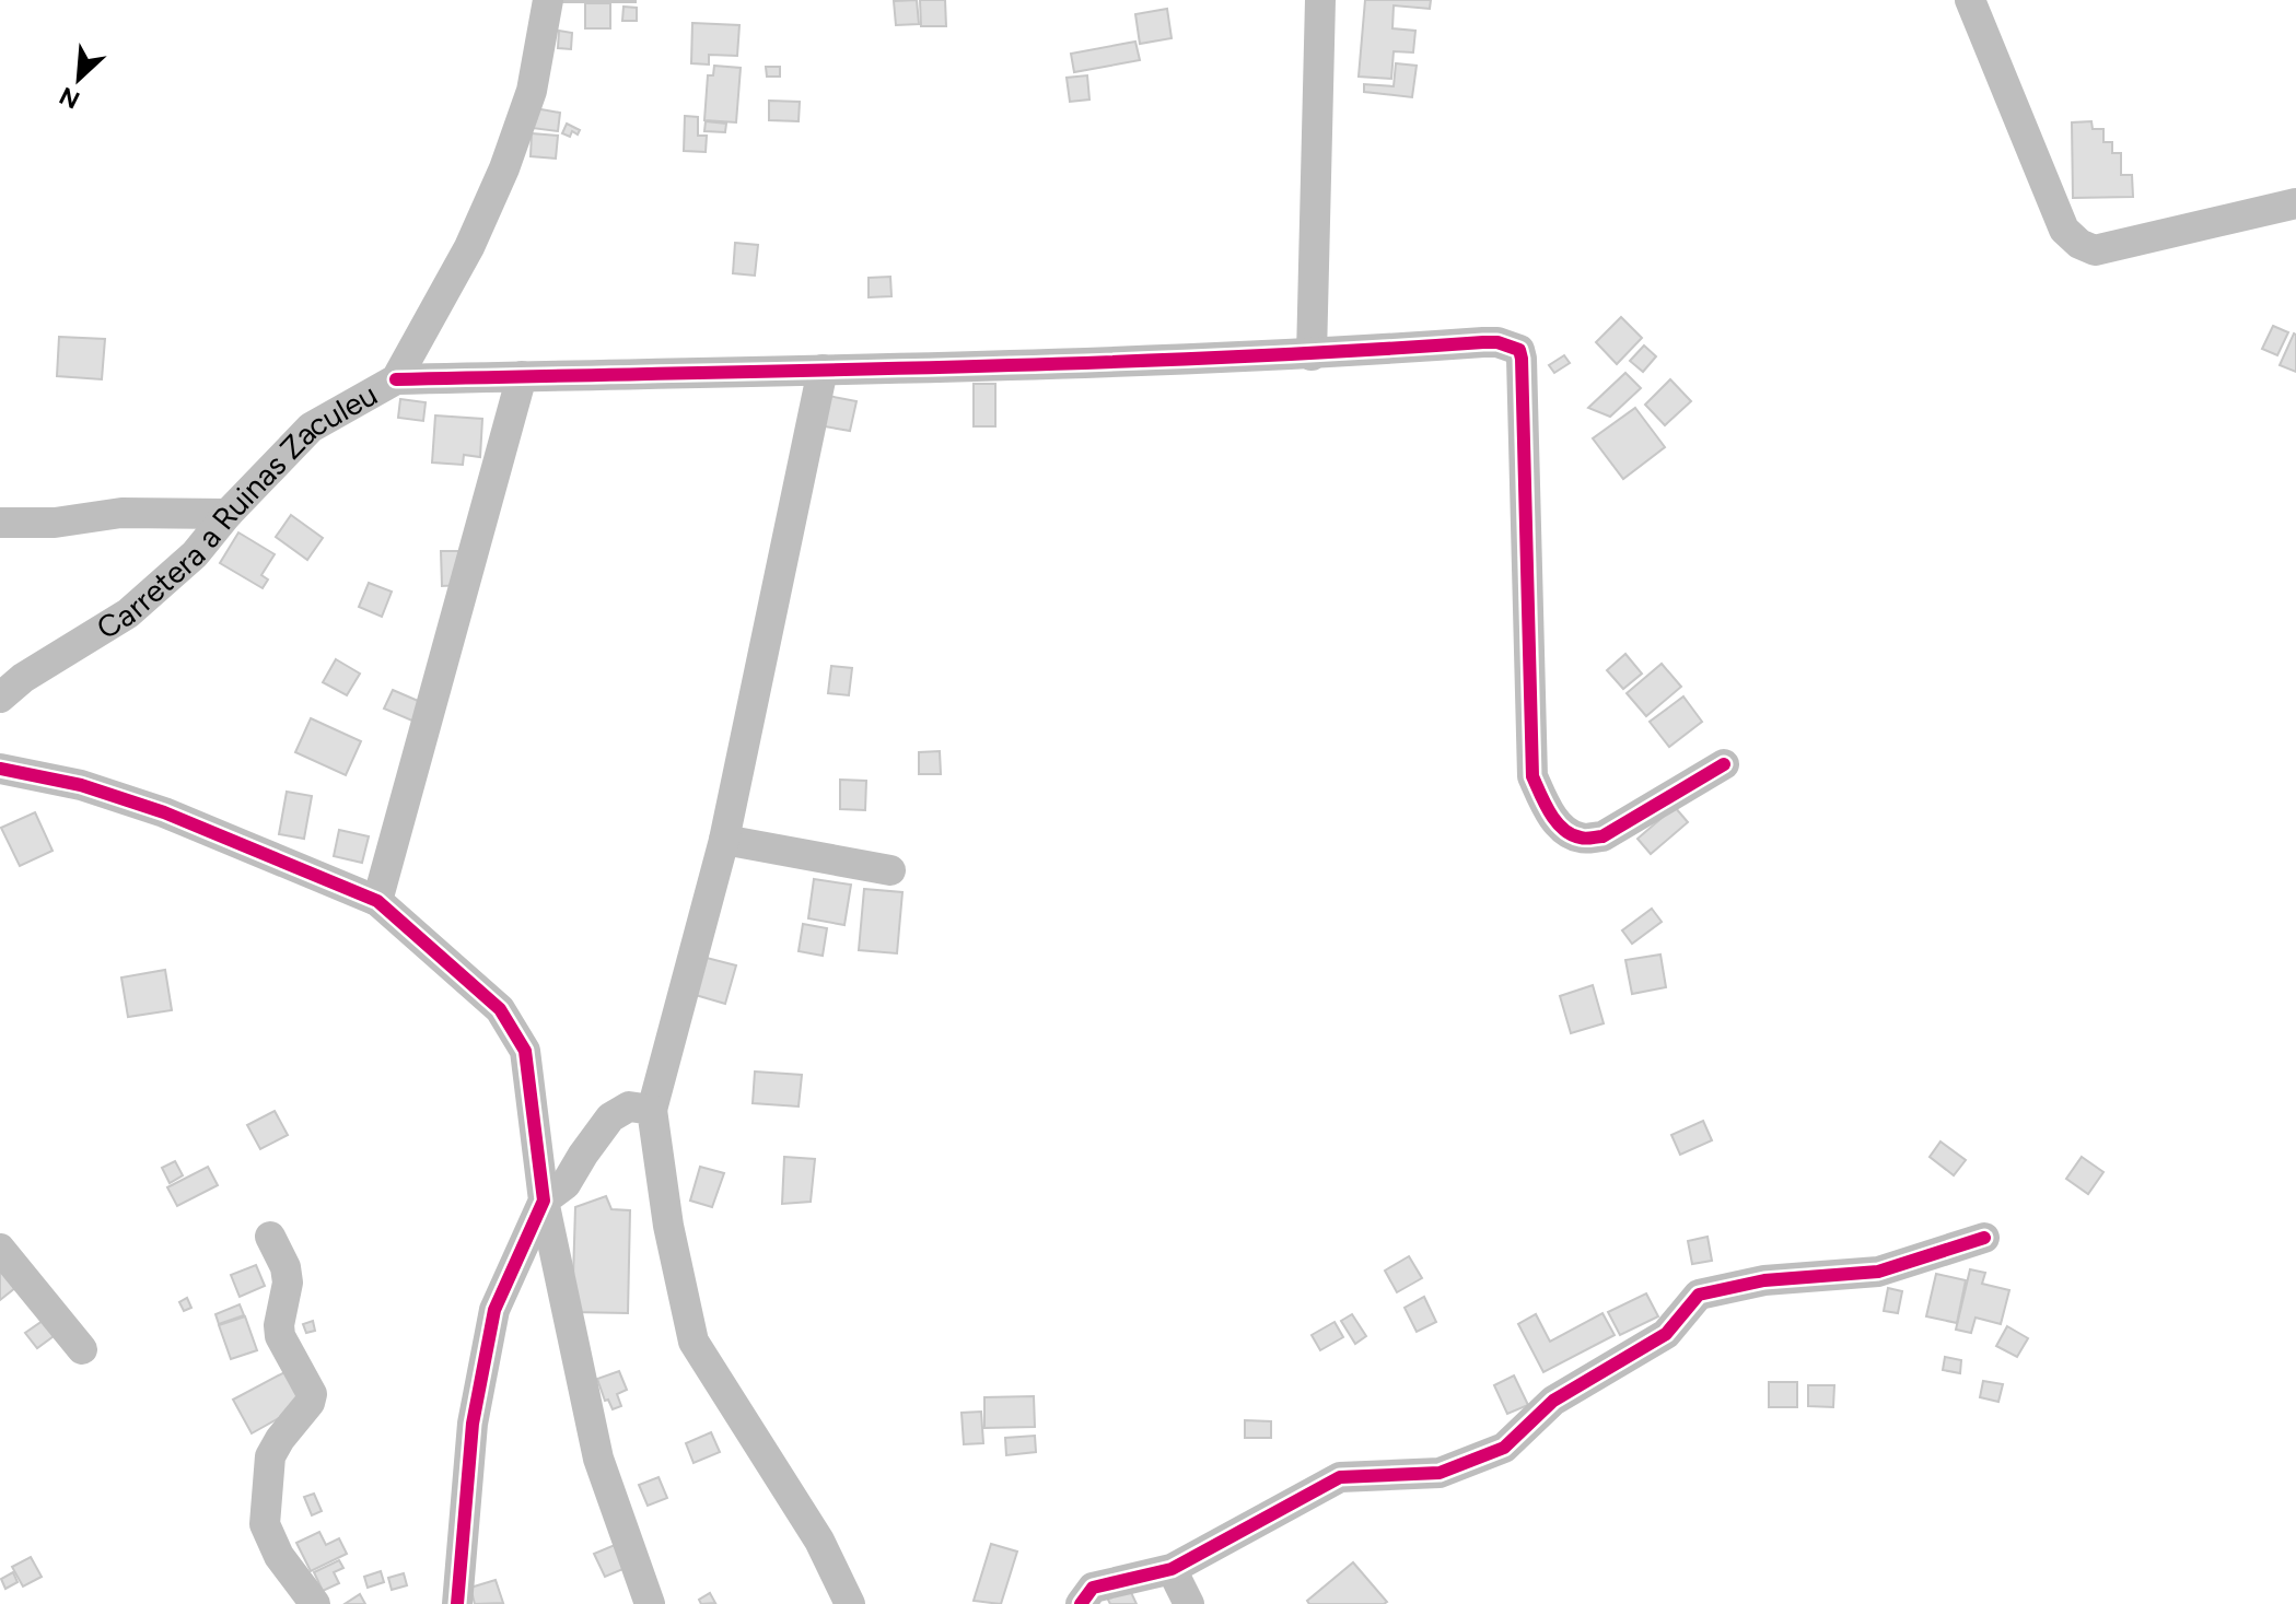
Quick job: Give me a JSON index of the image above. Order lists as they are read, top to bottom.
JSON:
{
  "streets": {
    "street": ["Carretera a Ruinas Zaculeu"]
  },
  "north": "bottom left"
}
